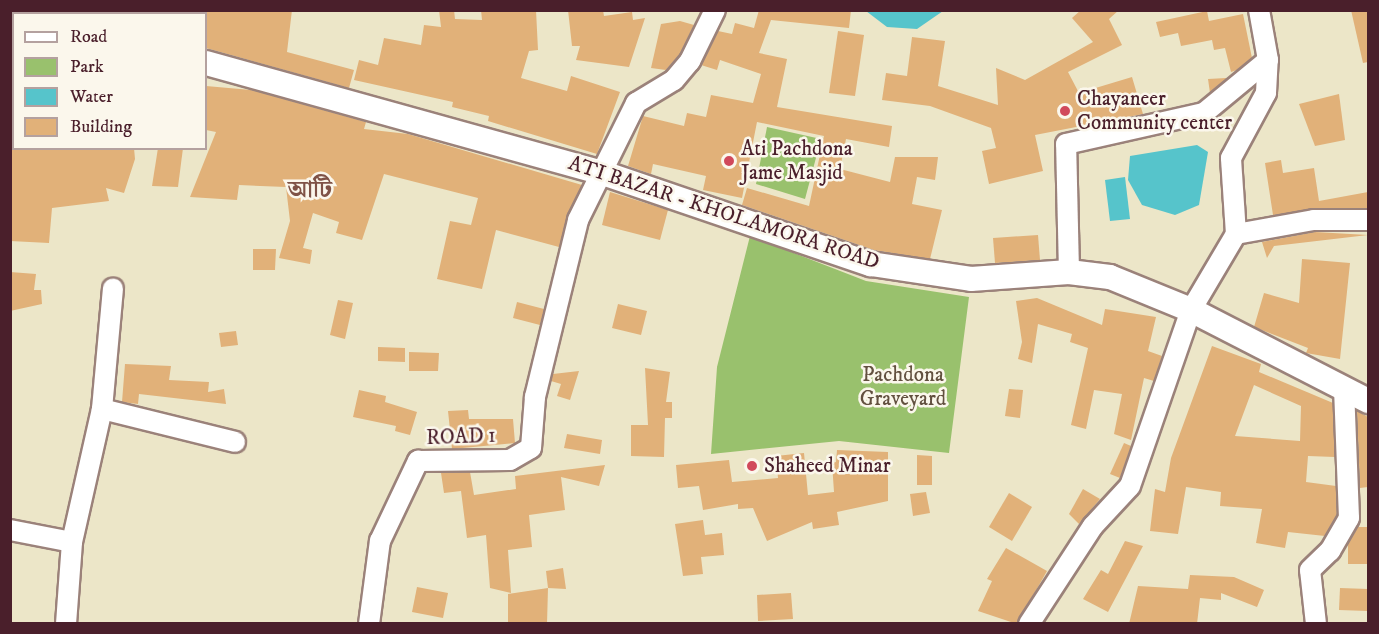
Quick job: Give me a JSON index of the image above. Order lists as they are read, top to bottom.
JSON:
{
  "streets": {
    "main road": ["ATI BAZAR - KHOLAMORA ROAD"],
    "street": ["ROAD 1"]
  },
  "crossings": [
    ["ATI BAZAR - KHOLAMORA ROAD", "ROAD 1"]
  ],
  "districts": ["আটি"],
  "parks": ["Pachdona Graveyard"],
  "places": ["Chayaneer Community center", "Ati Pachdona Jame Masjid", "Shaheed Minar"],
  "legend": [
    "Road",
    "Park",
    "Water",
    "Building"
  ]
}
